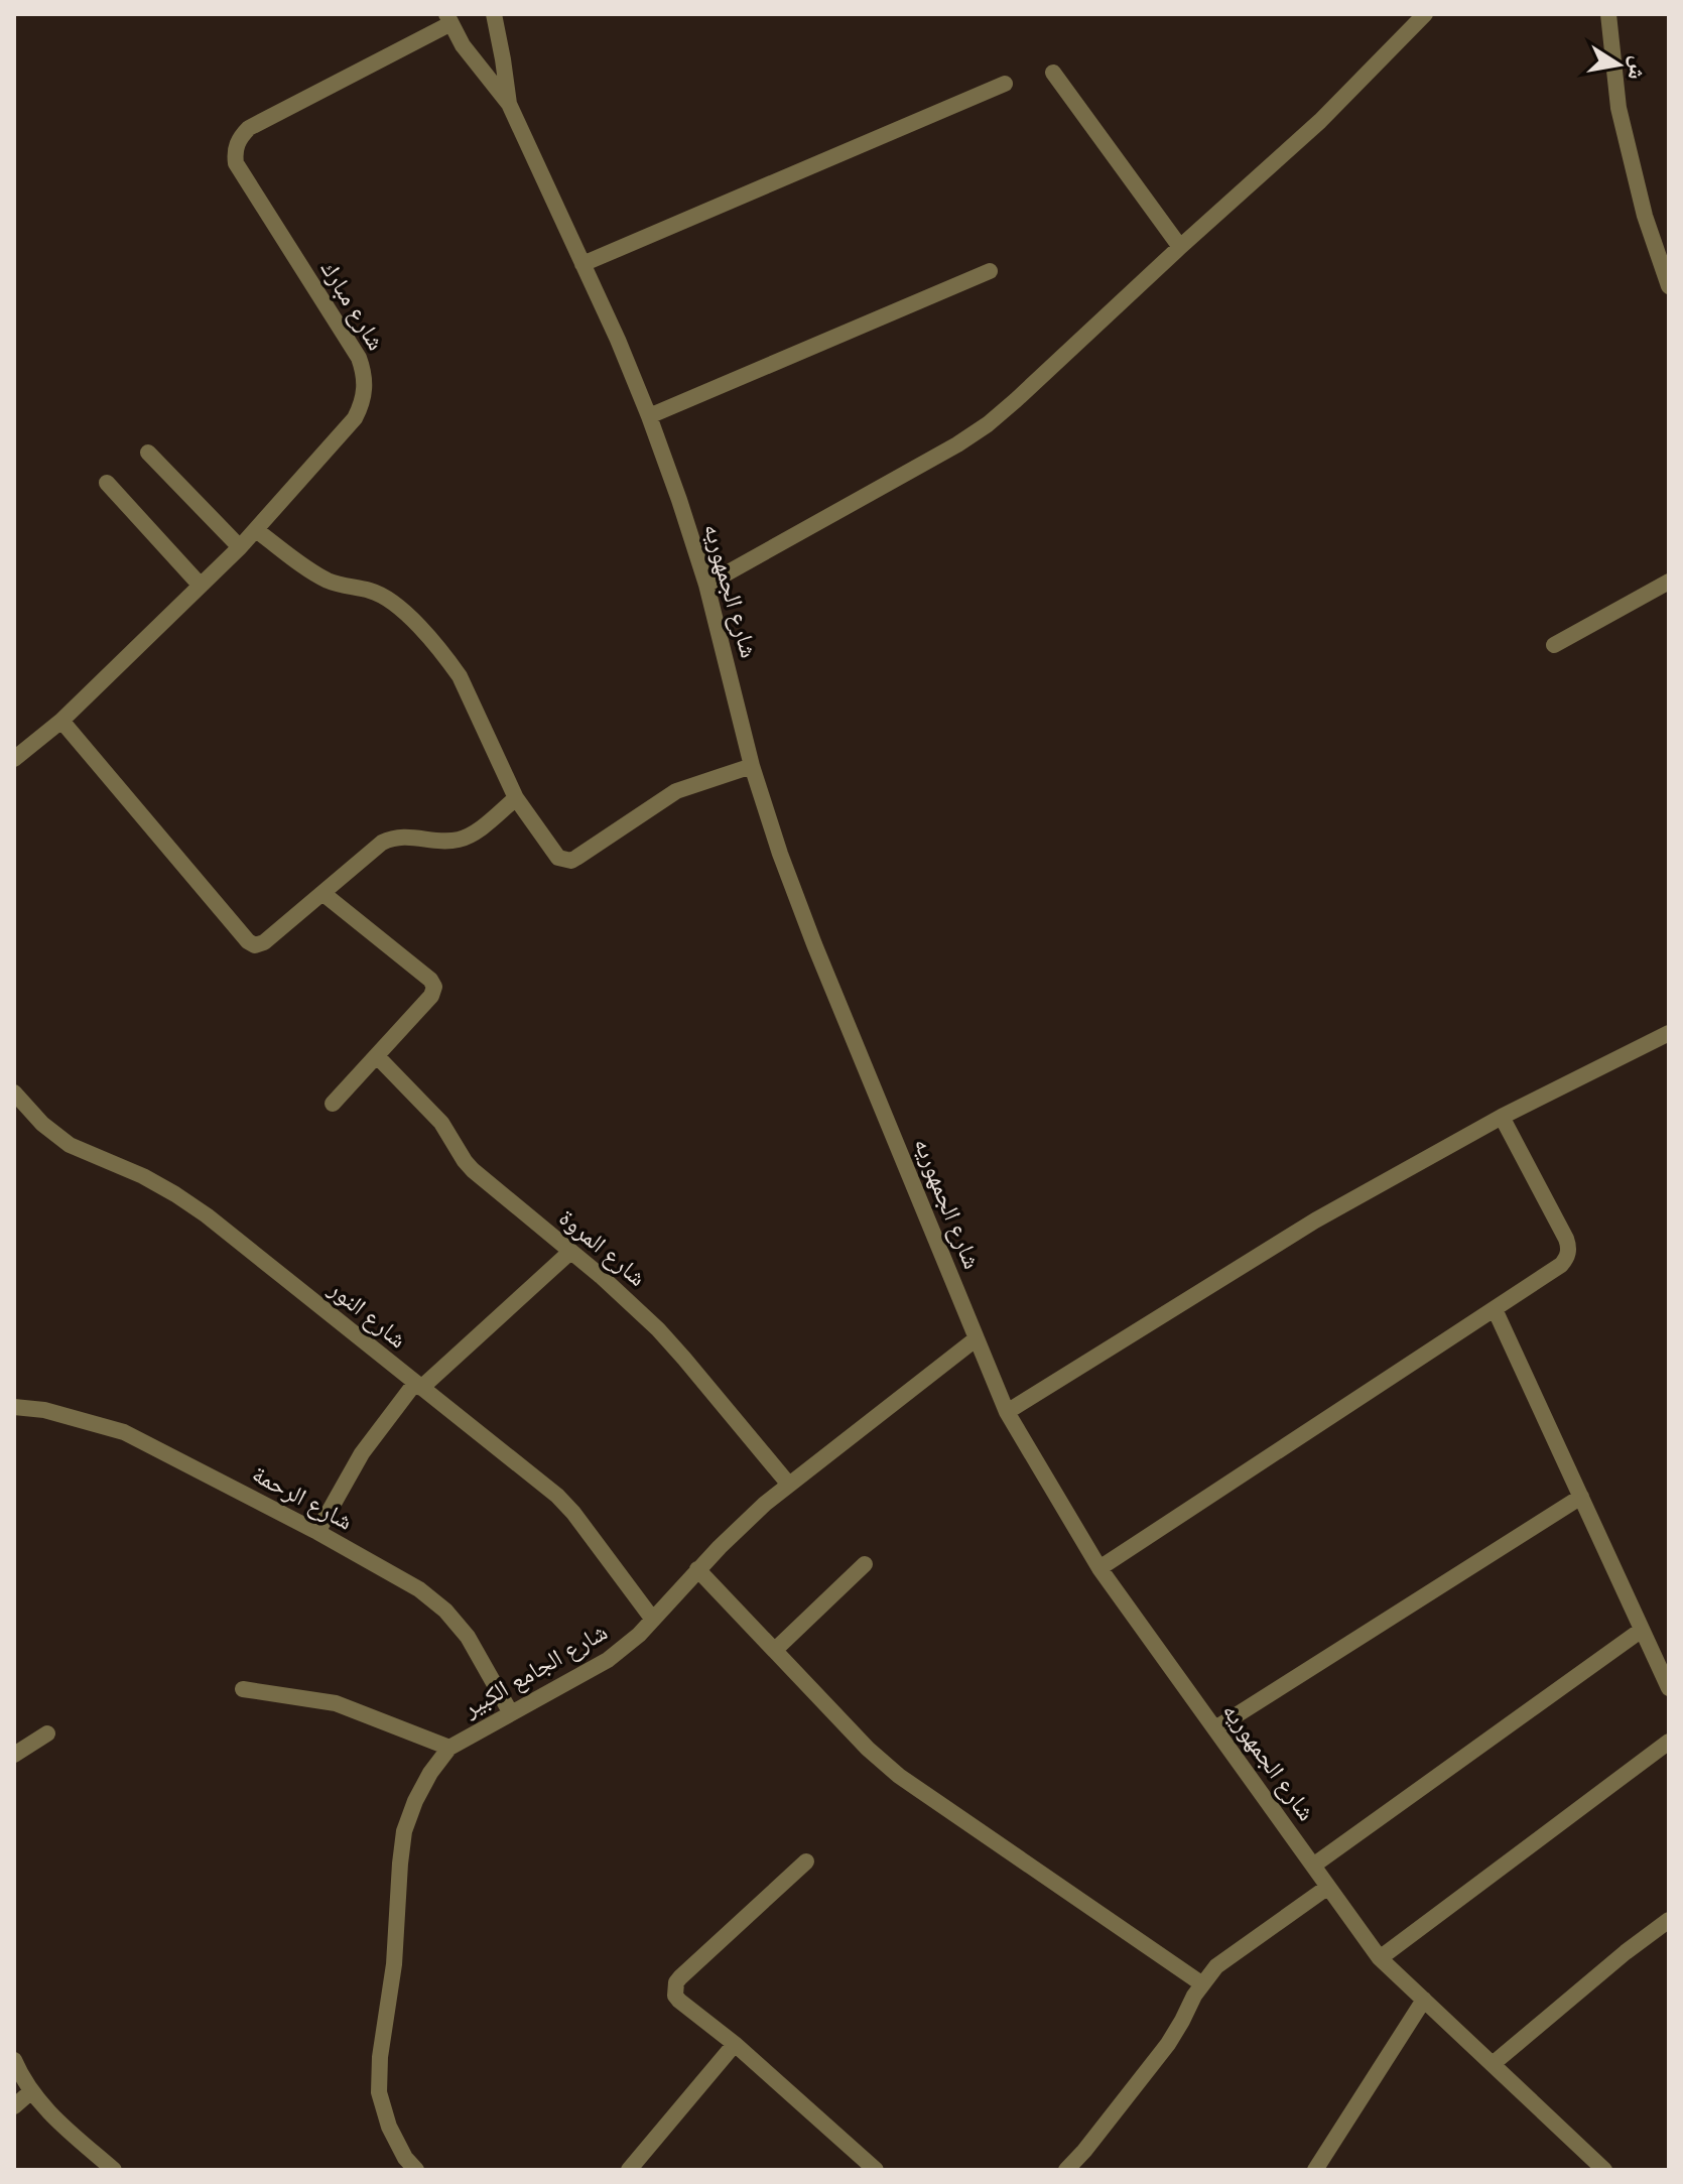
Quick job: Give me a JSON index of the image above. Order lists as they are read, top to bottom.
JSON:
{
  "streets": {
    "street": [
      "شارع مبارك",
      "شارع الجمهوريه",
      "شارع المروة",
      "شارع النور",
      "شارع الرحمة",
      "شارع الجامع الكبير"
    ]
  },
  "crossings": [
    ["شارع مبارك", "شارع الجمهوريه"],
    ["شارع الجمهوريه", "شارع الجامع الكبير"],
    ["شارع المروة", "شارع الجامع الكبير"],
    ["شارع النور", "شارع الجامع الكبير"],
    ["شارع الرحمة", "شارع الجامع الكبير"]
  ],
  "north": "right"
}
